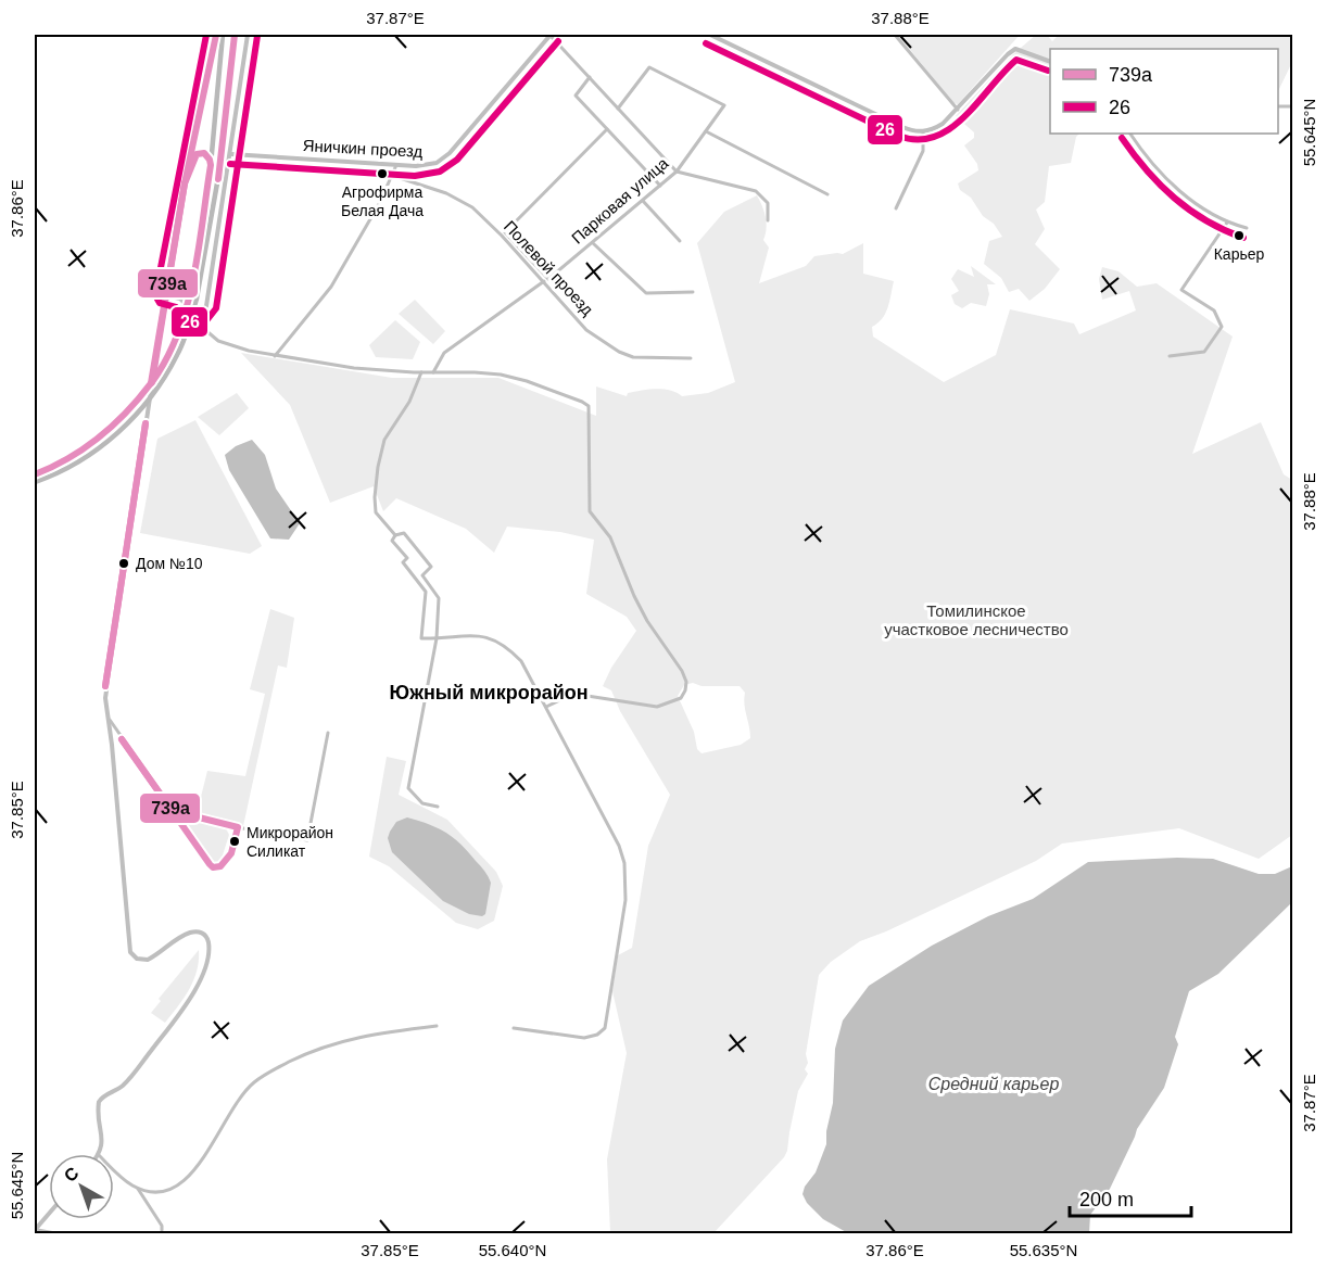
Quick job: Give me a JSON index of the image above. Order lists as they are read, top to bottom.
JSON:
{
  "streets": {
    "street": ["Яничкин проезд", "Парковая улица", "Полевой проезд"]
  },
  "districts": ["Южный микрорайон"],
  "water": ["Средний карьер"],
  "parks": ["Томилинское участковое лесничество"],
  "places": [
    "Агрофирма Белая Дача",
    "Карьер",
    "Дом №10",
    "Микрорайон Силикат"
  ],
  "lines": ["transit line 739а", "transit line 26"],
  "legend": ["739а", "26"],
  "scale_bar": "200 m",
  "north": "top left",
  "coordinates": [
    "37.87°E",
    "37.88°E",
    "55.645°N",
    "37.86°E",
    "37.85°E",
    "55.640°N",
    "55.635°N"
  ]
}
